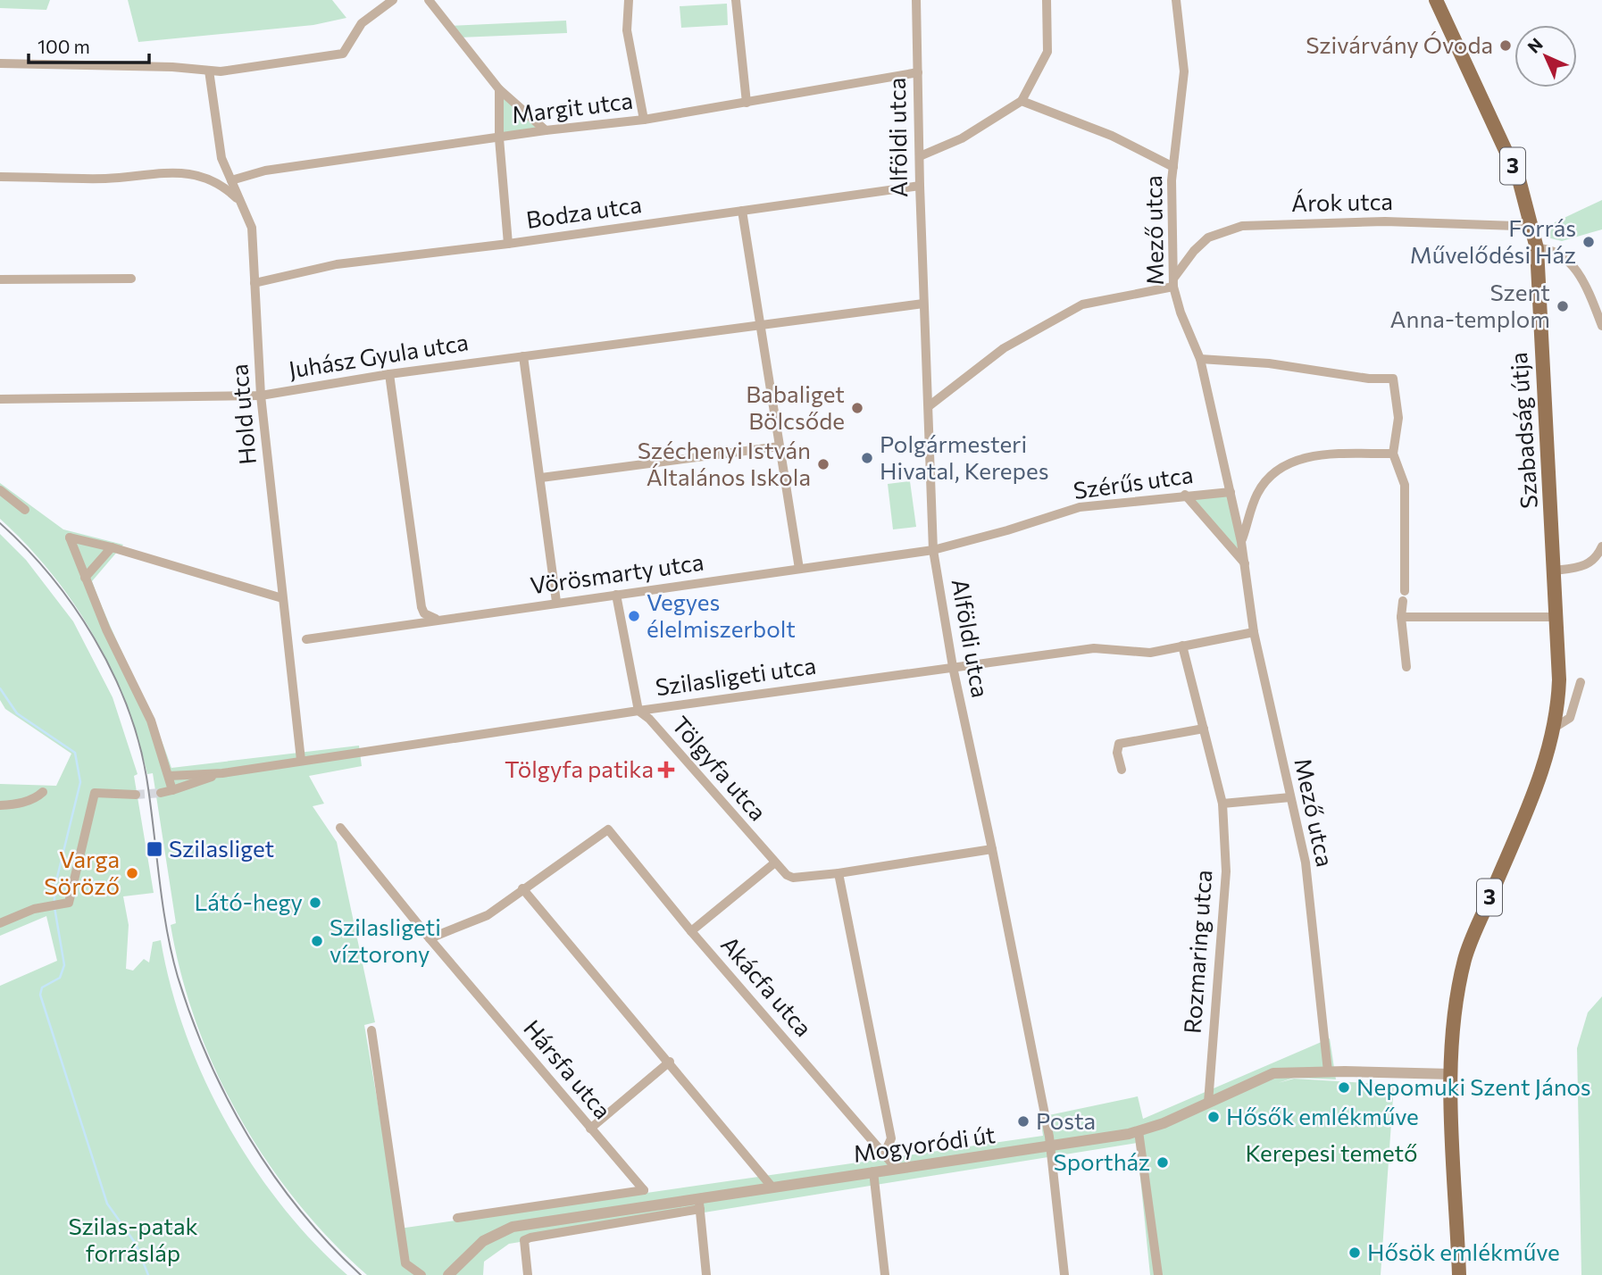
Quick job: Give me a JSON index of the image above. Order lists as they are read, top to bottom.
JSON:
{
  "streets": {
    "main road": ["3", "Szabadság útja"],
    "street": [
      "Margit utca",
      "Alföldi utca",
      "Árok utca",
      "Bodza utca",
      "Mező utca",
      "Juhász Gyula utca",
      "Hold utca",
      "Szérűs utca",
      "Vörösmarty utca",
      "Szilasligeti utca",
      "Tölgyfa utca",
      "Rozmaring utca",
      "Akácfa utca",
      "Hársfa utca",
      "Mogyoródi út"
    ]
  },
  "crossings": [
    ["Margit utca", "Alföldi utca"],
    ["Margit utca", "Hold utca"],
    ["Alföldi utca", "Bodza utca"],
    ["Alföldi utca", "Juhász Gyula utca"],
    ["Alföldi utca", "Szérűs utca"],
    ["Alföldi utca", "Vörösmarty utca"],
    ["Alföldi utca", "Szilasligeti utca"],
    ["Alföldi utca", "Tölgyfa utca"],
    ["Alföldi utca", "Mogyoródi út"],
    ["Árok utca", "Mező utca"],
    ["Árok utca", "Szabadság útja"],
    ["Bodza utca", "Hold utca"],
    ["Mező utca", "Szérűs utca"],
    ["Mező utca", "Szilasligeti utca"],
    ["Mező utca", "Mogyoródi út"],
    ["Juhász Gyula utca", "Hold utca"],
    ["Hold utca", "Szilasligeti utca"],
    ["Szabadság útja", "Mogyoródi út"],
    ["Szérűs utca", "Vörösmarty utca"],
    ["Vörösmarty utca", "Tölgyfa utca"],
    ["Szilasligeti utca", "Tölgyfa utca"],
    ["Szilasligeti utca", "Rozmaring utca"],
    ["Rozmaring utca", "Mogyoródi út"],
    ["Akácfa utca", "Mogyoródi út"]
  ],
  "parks": ["Kerepesi temető", "Szilas-patak forrásláp"],
  "places": {
    "other": [
      "Szivárvány Óvoda",
      "Forrás Művelődési Ház",
      "Szent Anna-templom",
      "Babaliget Bölcsőde",
      "Polgármesteri Hivatal, Kerepes",
      "Széchenyi István Általános Iskola",
      "Vegyes élelmiszerbolt",
      "Varga Söröző",
      "Látó-hegy",
      "Szilasligeti víztorony",
      "Nepomuki Szent János",
      "Hősők emlékműve",
      "Posta",
      "Sportház",
      "Hősök emlékműve"
    ],
    "health": ["Tölgyfa patika"],
    "transit": ["Szilasliget"]
  },
  "scale_bar": "100 m",
  "north": "top left"
}
